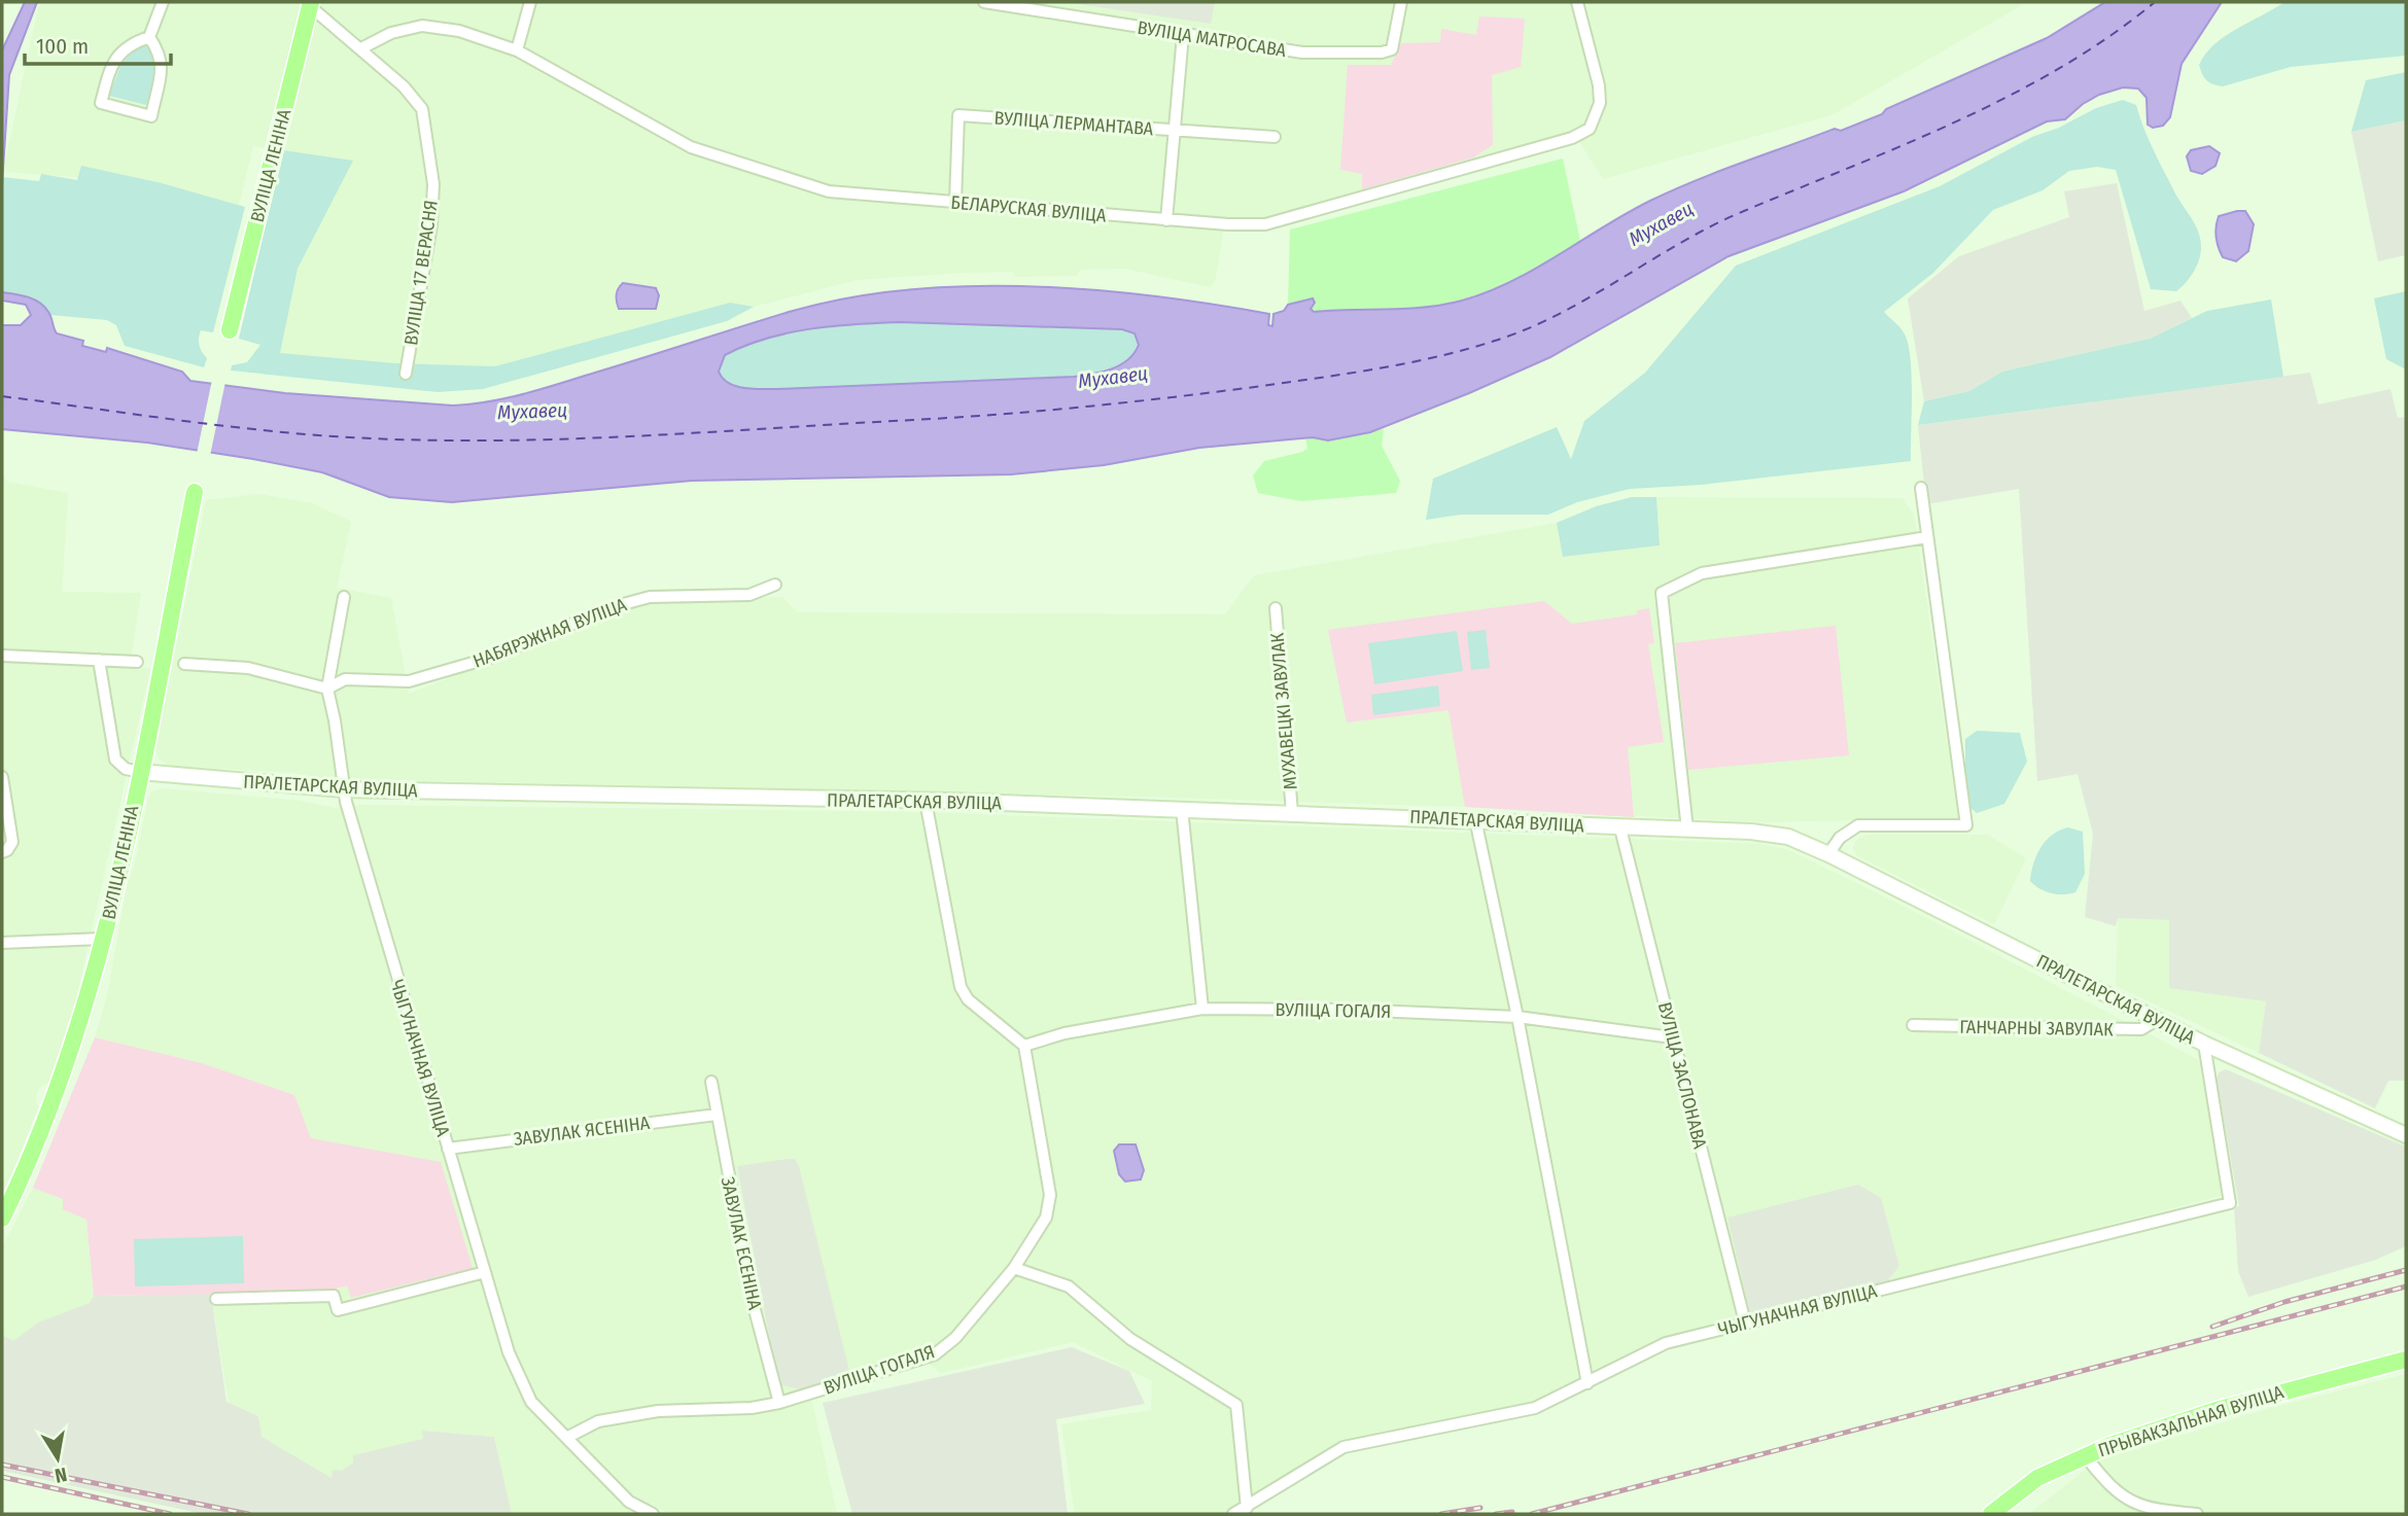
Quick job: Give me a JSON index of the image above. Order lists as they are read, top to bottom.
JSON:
{
  "streets": {
    "main road": ["ВУЛІЦА ЛЕНІНА", "ПРАЛЕТАРСКАЯ ВУЛІЦА", "ПРЫВАКЗАЛЬНАЯ ВУЛІЦА"],
    "street": [
      "ВУЛІЦА МАТРОСАВА",
      "ВУЛІЦА ЛЕРМАНТАВА",
      "БЕЛАРУСКАЯ ВУЛІЦА",
      "ВУЛІЦА 17 ВЕРАСНЯ",
      "НАБЯРЭЖНАЯ ВУЛІЦА",
      "МУХАВЕЦКІ ЗАВУЛАК",
      "ВУЛІЦА ГОГАЛЯ",
      "ГАНЧАРНЫ ЗАВУЛАК",
      "ЧЫГУНАЧНАЯ ВУЛІЦА",
      "ВУЛІЦА ЗАСЛОНАВА",
      "ЗАВУЛАК ЯСЕНІНА",
      "ЗАВУЛАК ЕСЕНІНА"
    ]
  },
  "crossings": [
    ["ВУЛІЦА ЛЕРМАНТАВА", "БЕЛАРУСКАЯ ВУЛІЦА"],
    ["ВУЛІЦА ЛЕНІНА", "ВУЛІЦА 17 ВЕРАСНЯ"],
    ["ВУЛІЦА ЛЕНІНА", "ПРАЛЕТАРСКАЯ ВУЛІЦА"],
    ["БЕЛАРУСКАЯ ВУЛІЦА", "ВУЛІЦА 17 ВЕРАСНЯ"],
    ["НАБЯРЭЖНАЯ ВУЛІЦА", "ЧЫГУНАЧНАЯ ВУЛІЦА"],
    ["МУХАВЕЦКІ ЗАВУЛАК", "ПРАЛЕТАРСКАЯ ВУЛІЦА"],
    ["ПРАЛЕТАРСКАЯ ВУЛІЦА", "ГАНЧАРНЫ ЗАВУЛАК"],
    ["ПРАЛЕТАРСКАЯ ВУЛІЦА", "ЧЫГУНАЧНАЯ ВУЛІЦА"],
    ["ПРАЛЕТАРСКАЯ ВУЛІЦА", "ВУЛІЦА ЗАСЛОНАВА"],
    ["ВУЛІЦА ГОГАЛЯ", "ЧЫГУНАЧНАЯ ВУЛІЦА"],
    ["ВУЛІЦА ГОГАЛЯ", "ВУЛІЦА ЗАСЛОНАВА"],
    ["ВУЛІЦА ГОГАЛЯ", "ЗАВУЛАК ЕСЕНІНА"],
    ["ЧЫГУНАЧНАЯ ВУЛІЦА", "ВУЛІЦА ЗАСЛОНАВА"],
    ["ЧЫГУНАЧНАЯ ВУЛІЦА", "ЗАВУЛАК ЯСЕНІНА"],
    ["ЗАВУЛАК ЯСЕНІНА", "ЗАВУЛАК ЕСЕНІНА"]
  ],
  "water": ["Мухавец"],
  "scale_bar": "100 m",
  "north": "bottom"
}
